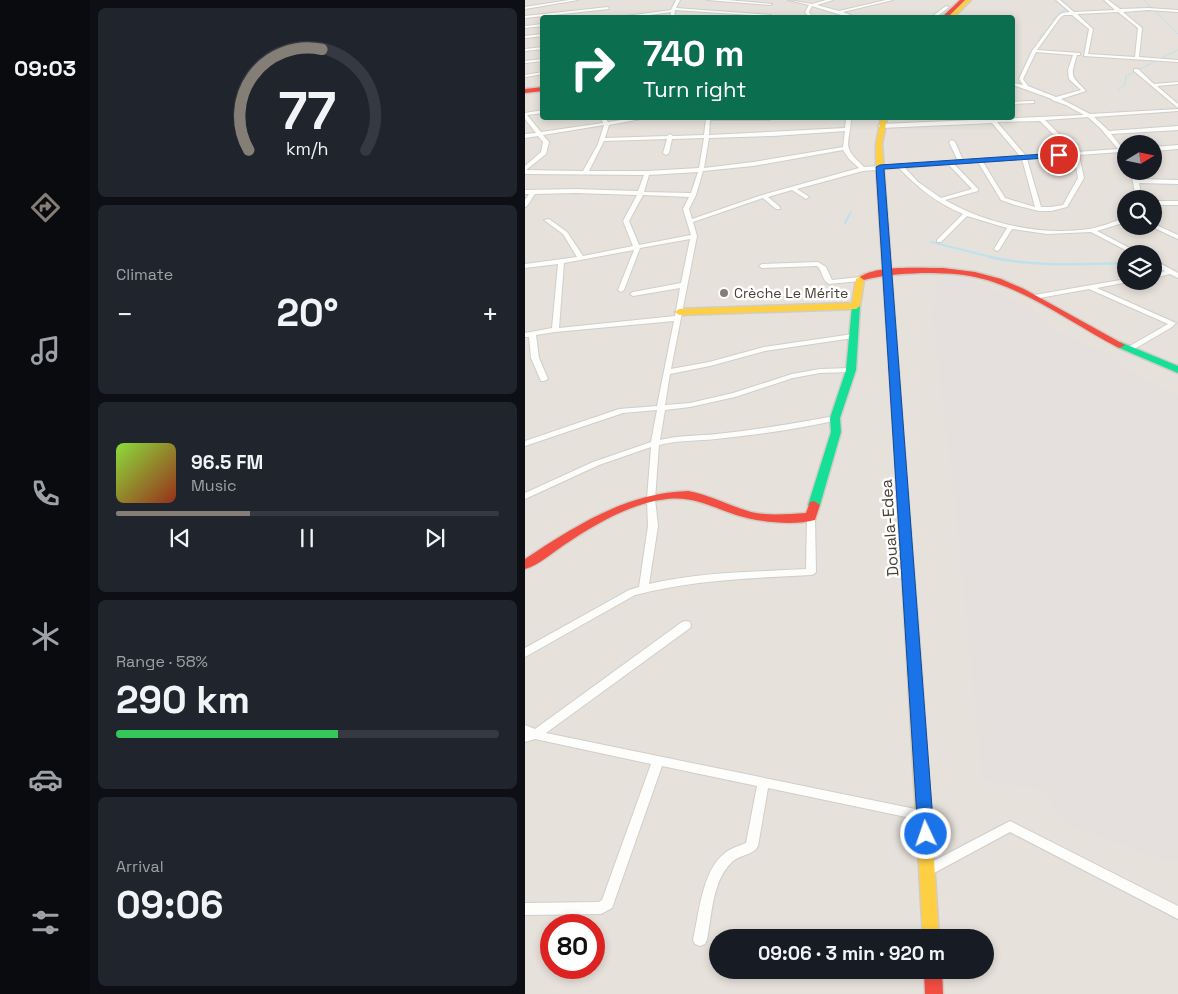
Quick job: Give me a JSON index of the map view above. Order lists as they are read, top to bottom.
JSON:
{
  "streets": {
    "main road": ["Douala-Edea"]
  },
  "places": ["Crèche Le Mérite"],
  "north": "right",
  "page": {
    "tabs": "09:03",
    "turn": ["740 m", "Turn right"],
    "tile": [
      "Climate",
      ["Range · 58%", "290 km"],
      ["Arrival", "09:06"]
    ],
    "heat": ["−", "20°", "+"],
    "song": ["96.5 FM", "Music"],
    "limit": "80",
    "trip": "09:06 · 3 min · 920 m",
    "gauge": ["77", "km/h"]
  }
}
